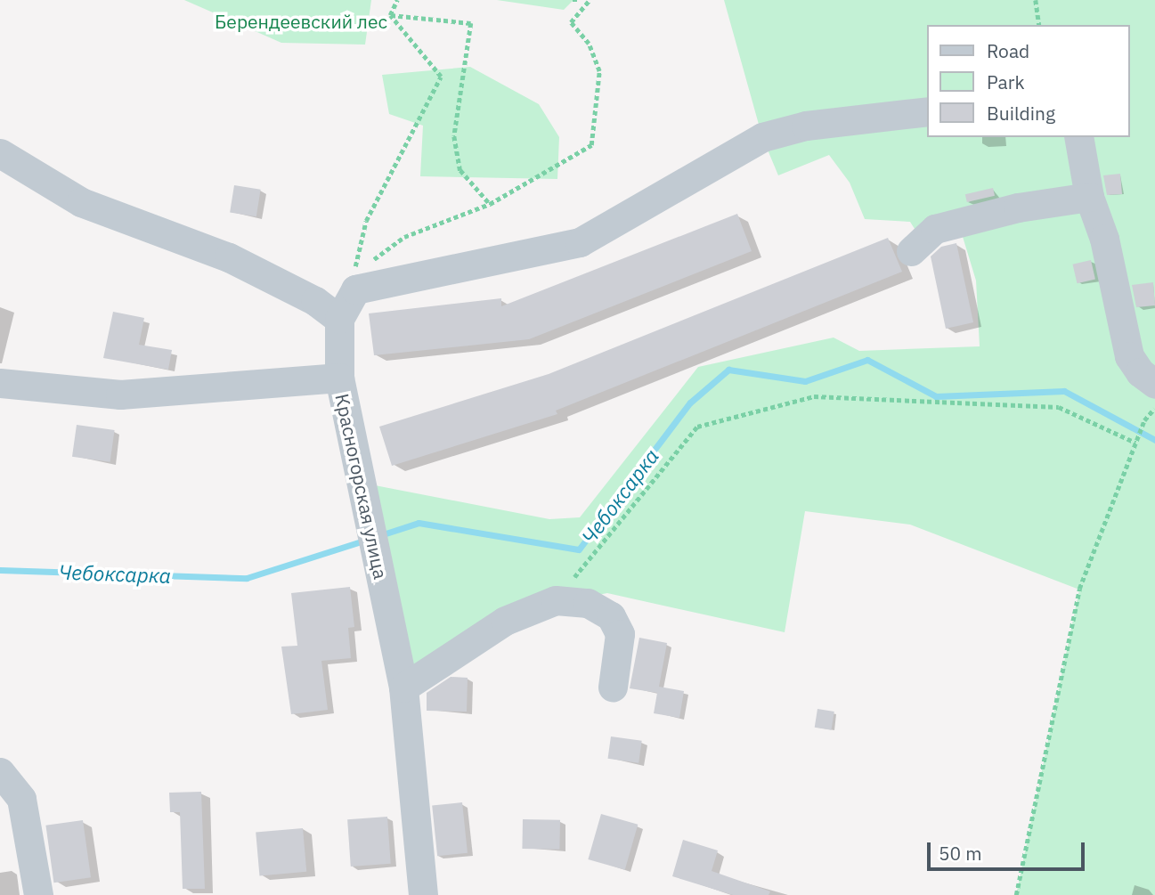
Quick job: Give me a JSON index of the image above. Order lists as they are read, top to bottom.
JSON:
{
  "streets": {
    "street": ["Красногорская улица"]
  },
  "water": ["Чебоксарка"],
  "parks": ["Берендеевский лес"],
  "legend": ["Road", "Park", "Building"],
  "scale_bar": "50 m"
}
